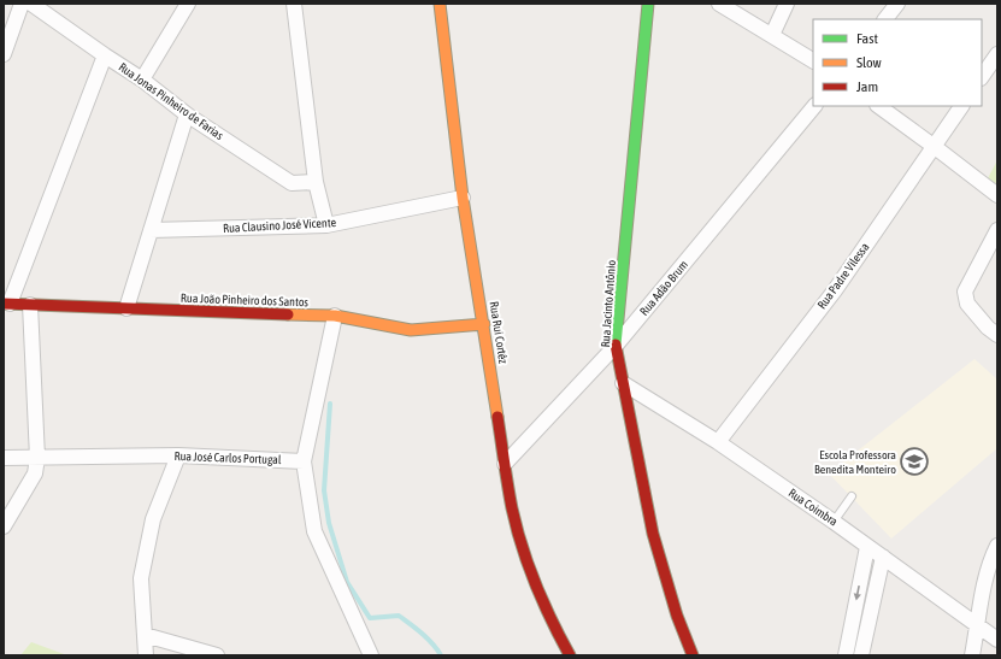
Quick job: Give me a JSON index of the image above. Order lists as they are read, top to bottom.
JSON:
{
  "streets": {
    "street": [
      "Rua Jonas Pinheiro de Farias",
      "Rua Clausino José Vicente",
      "Rua Padre Vilessa",
      "Rua Adão Brum",
      "Rua João Pinheiro dos Santos",
      "Rua Jacinto Antônio",
      "Rua Rui Cortêz",
      "Rua José Carlos Portugal",
      "Rua Coimbra"
    ]
  },
  "crossings": [
    ["Rua Clausino José Vicente", "Rua Rui Cortêz"],
    ["Rua Padre Vilessa", "Rua Coimbra"],
    ["Rua Adão Brum", "Rua Jacinto Antônio"],
    ["Rua Adão Brum", "Rua Rui Cortêz"],
    ["Rua João Pinheiro dos Santos", "Rua Rui Cortêz"],
    ["Rua Jacinto Antônio", "Rua Coimbra"]
  ],
  "places": {
    "school or university": ["Escola Professora Benedita Monteiro"]
  },
  "legend": ["Fast", "Slow", "Jam"]
}
